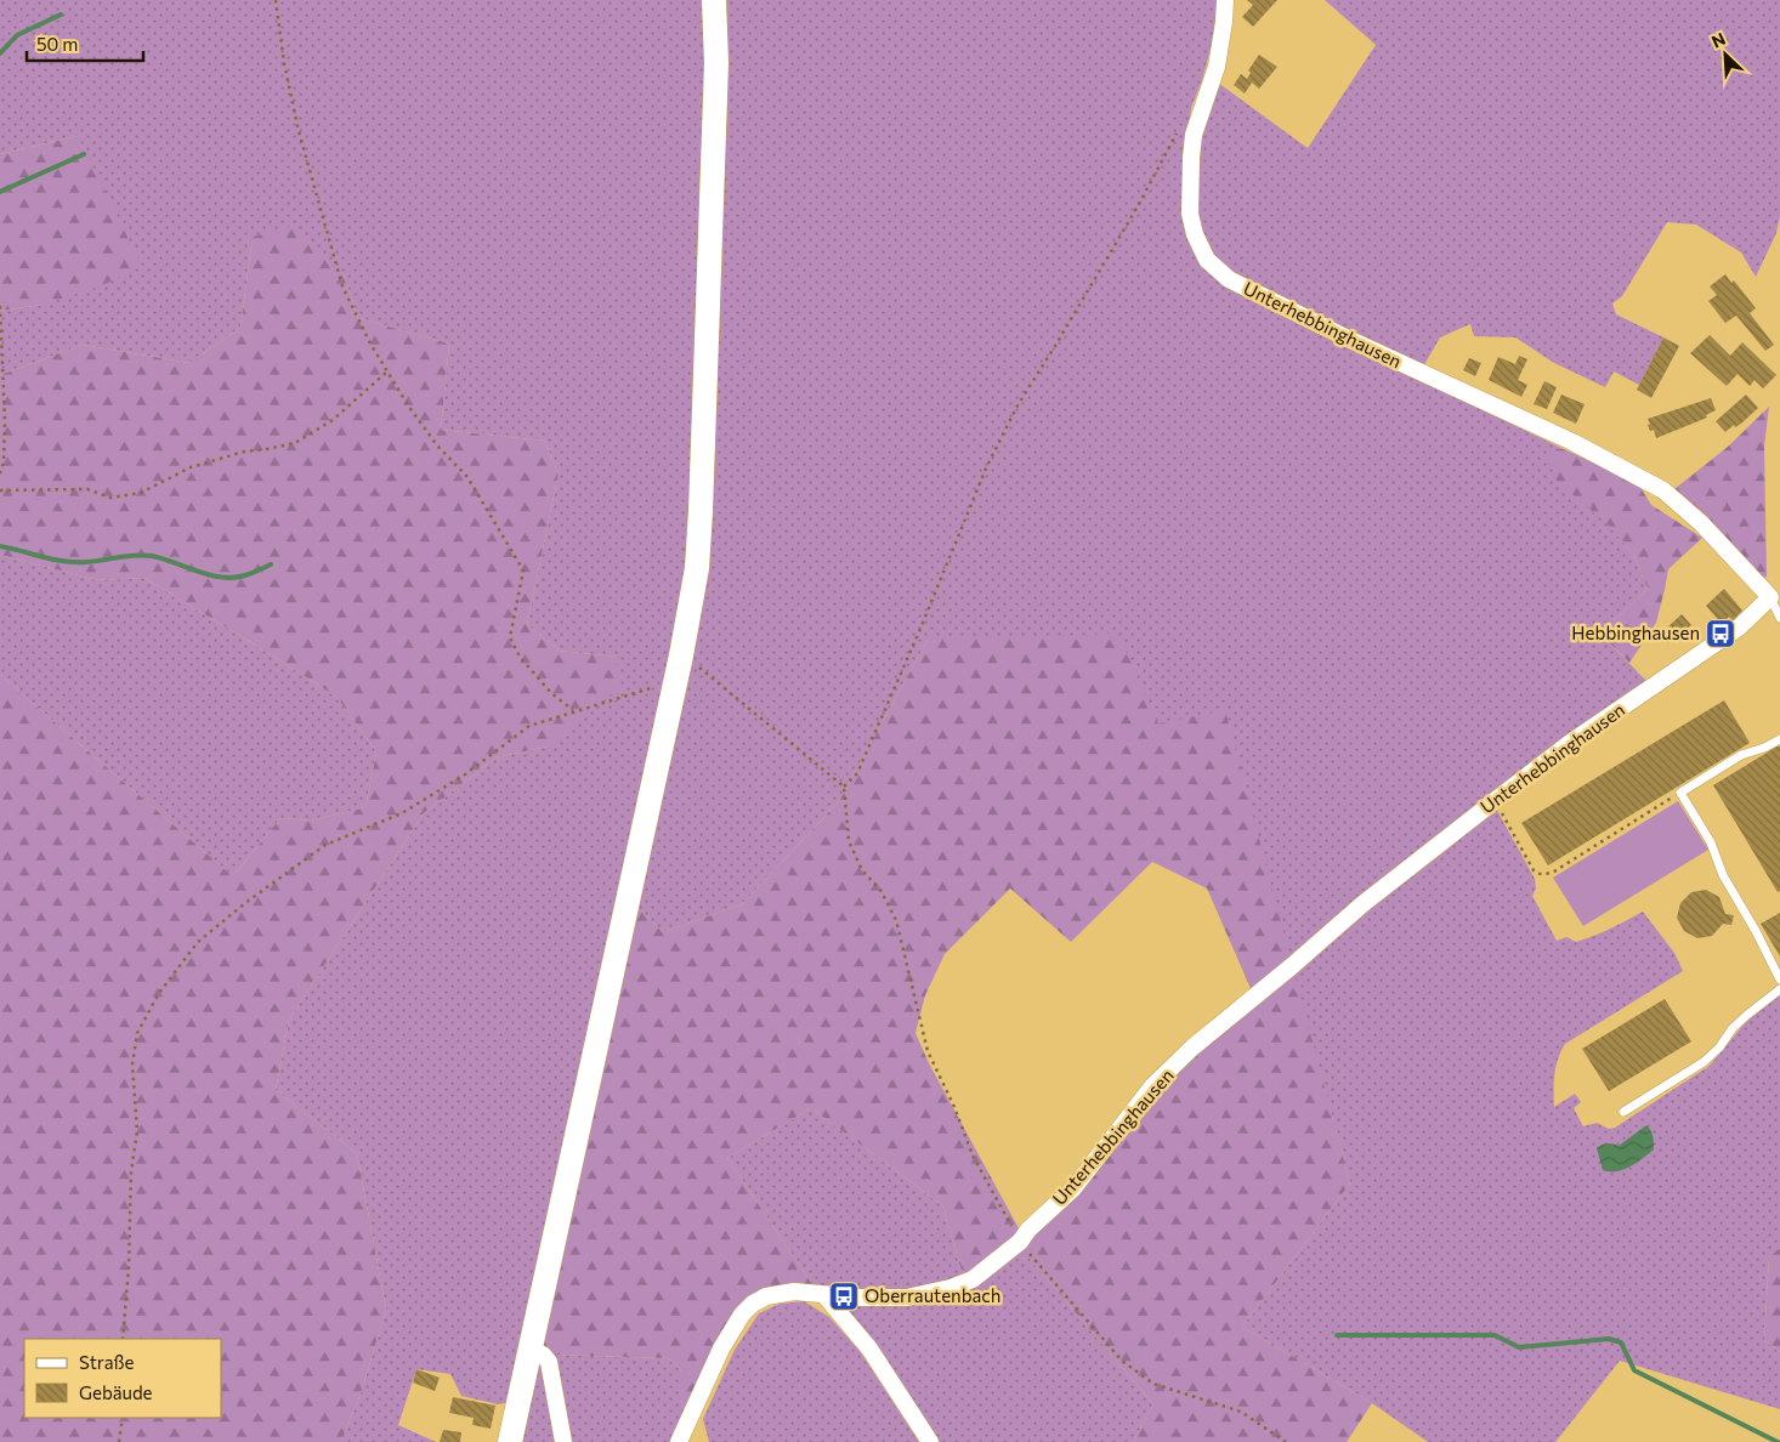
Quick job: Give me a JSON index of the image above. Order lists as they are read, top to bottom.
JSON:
{
  "streets": {
    "street": ["Unterhebbinghausen"]
  },
  "places": {
    "bus stop": ["Hebbinghausen", "Oberrautenbach"]
  },
  "legend": ["Straße", "Gebäude"],
  "scale_bar": "50 m",
  "north": "top left"
}
